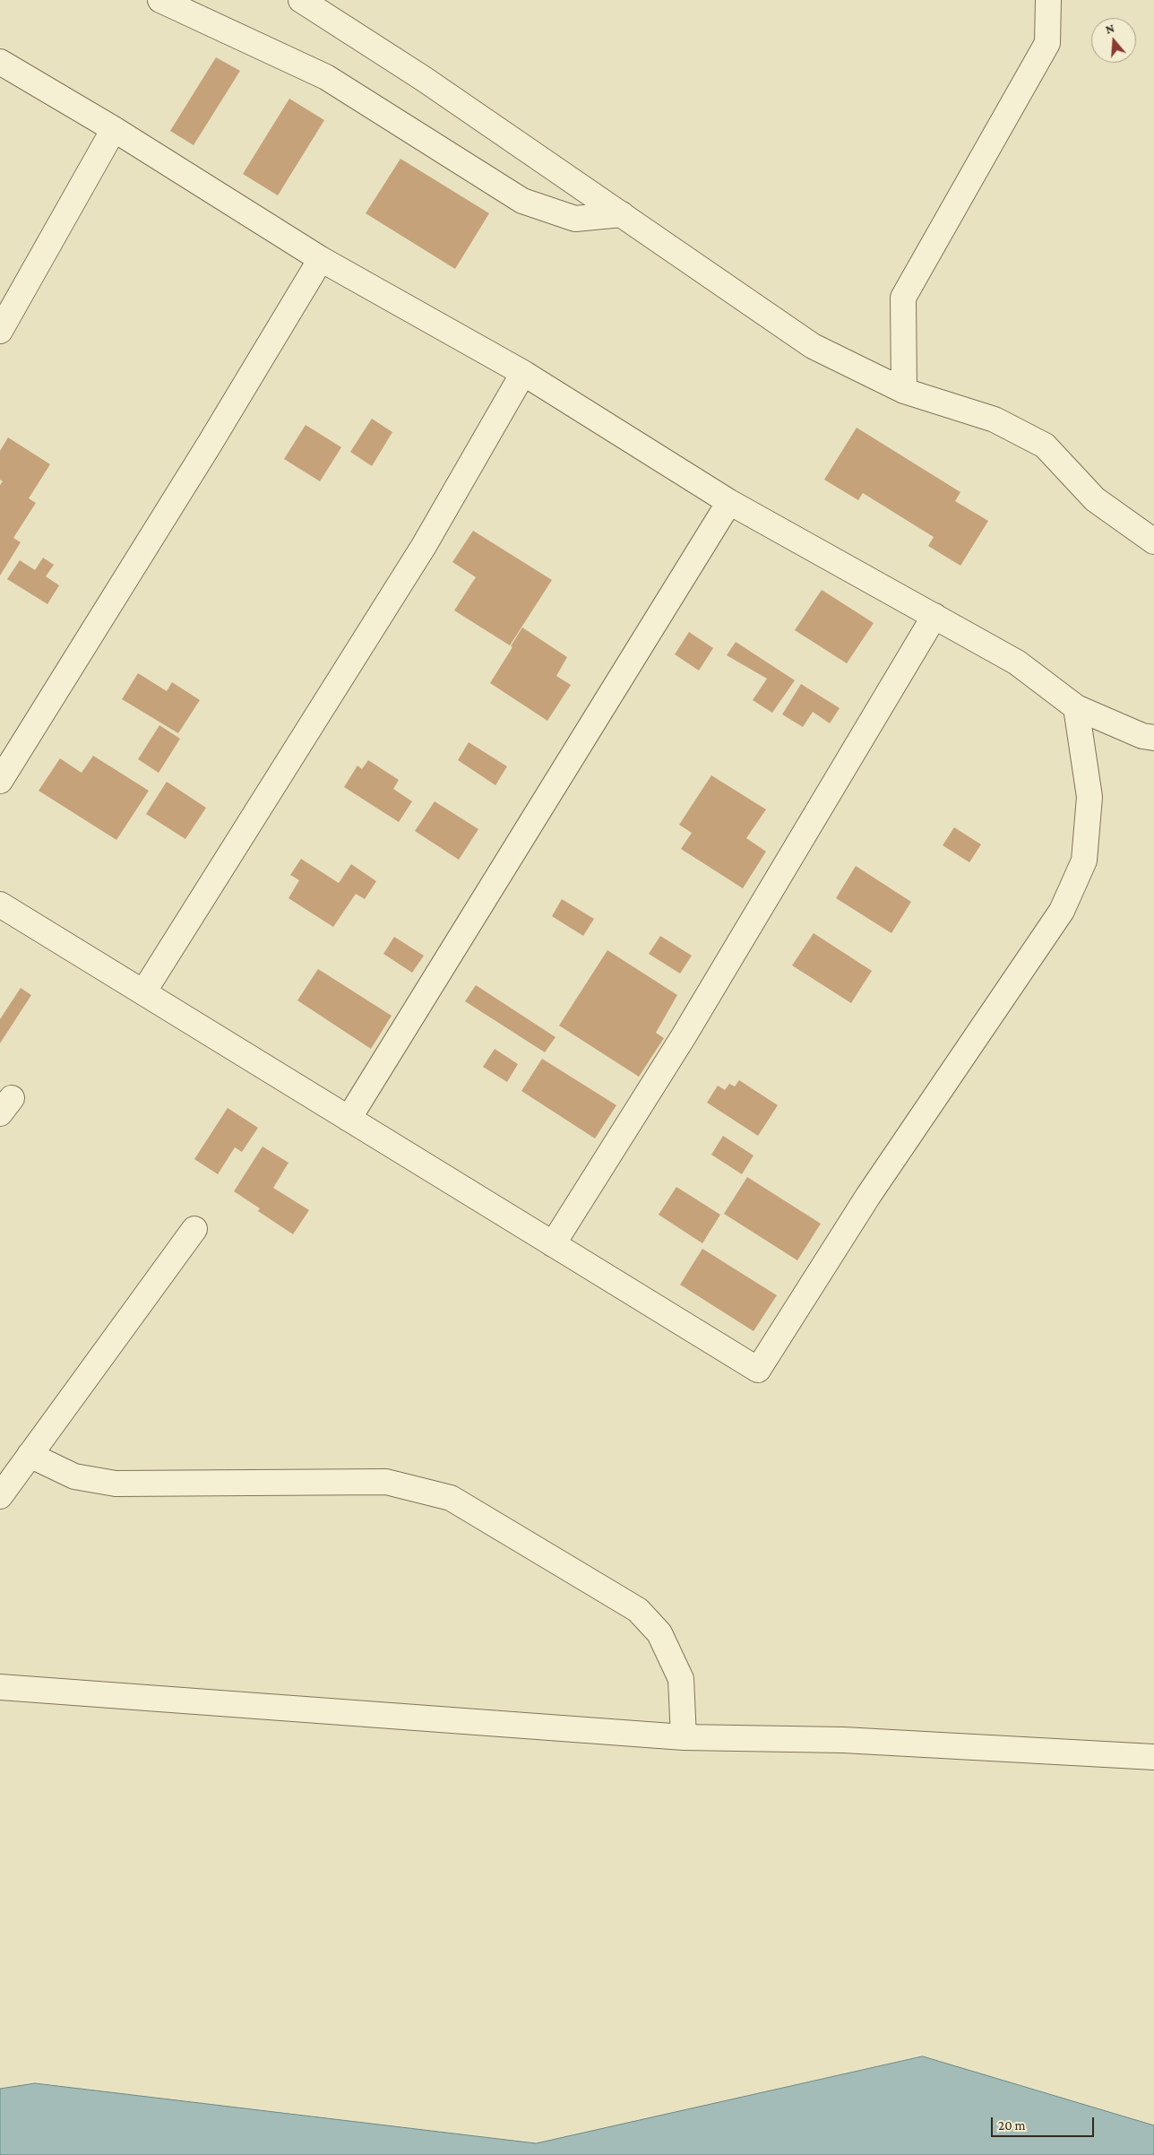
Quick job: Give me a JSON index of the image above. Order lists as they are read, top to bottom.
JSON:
{
  "scale_bar": "20 m",
  "north": "top"
}
